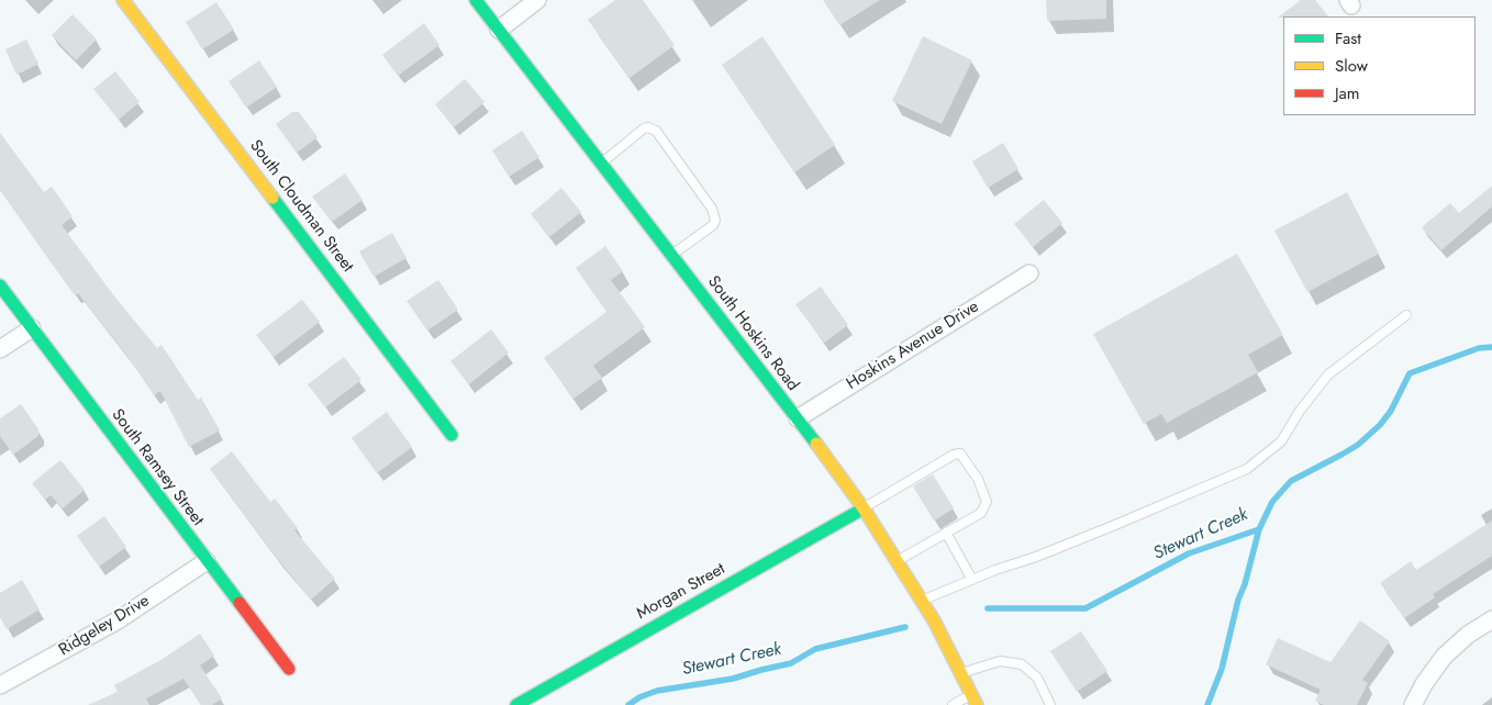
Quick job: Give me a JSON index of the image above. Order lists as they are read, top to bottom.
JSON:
{
  "streets": {
    "street": [
      "South Cloudman Street",
      "South Hoskins Road",
      "Hoskins Avenue Drive",
      "South Ramsey Street",
      "Morgan Street",
      "Ridgeley Drive"
    ]
  },
  "crossings": [
    ["South Hoskins Road", "Hoskins Avenue Drive"],
    ["South Hoskins Road", "Morgan Street"],
    ["South Ramsey Street", "Ridgeley Drive"]
  ],
  "water": ["Stewart Creek"],
  "legend": ["Fast", "Slow", "Jam"]
}
